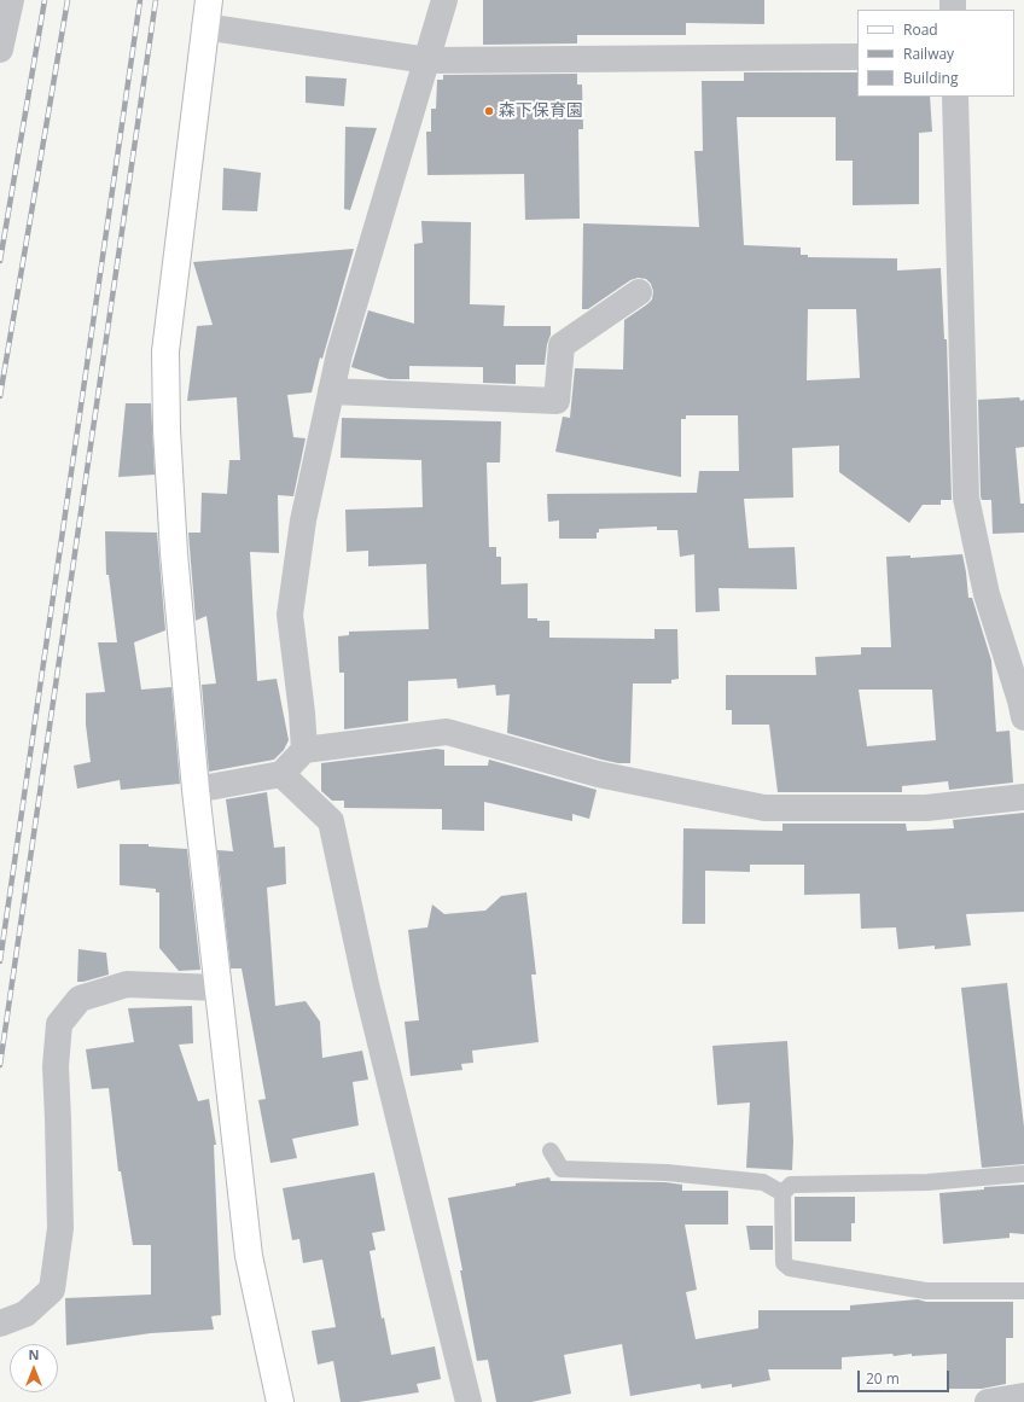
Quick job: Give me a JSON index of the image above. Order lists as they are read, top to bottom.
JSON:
{
  "places": ["森下保育園"],
  "legend": ["Road", "Railway", "Building"],
  "scale_bar": "20 m",
  "north": "top"
}
